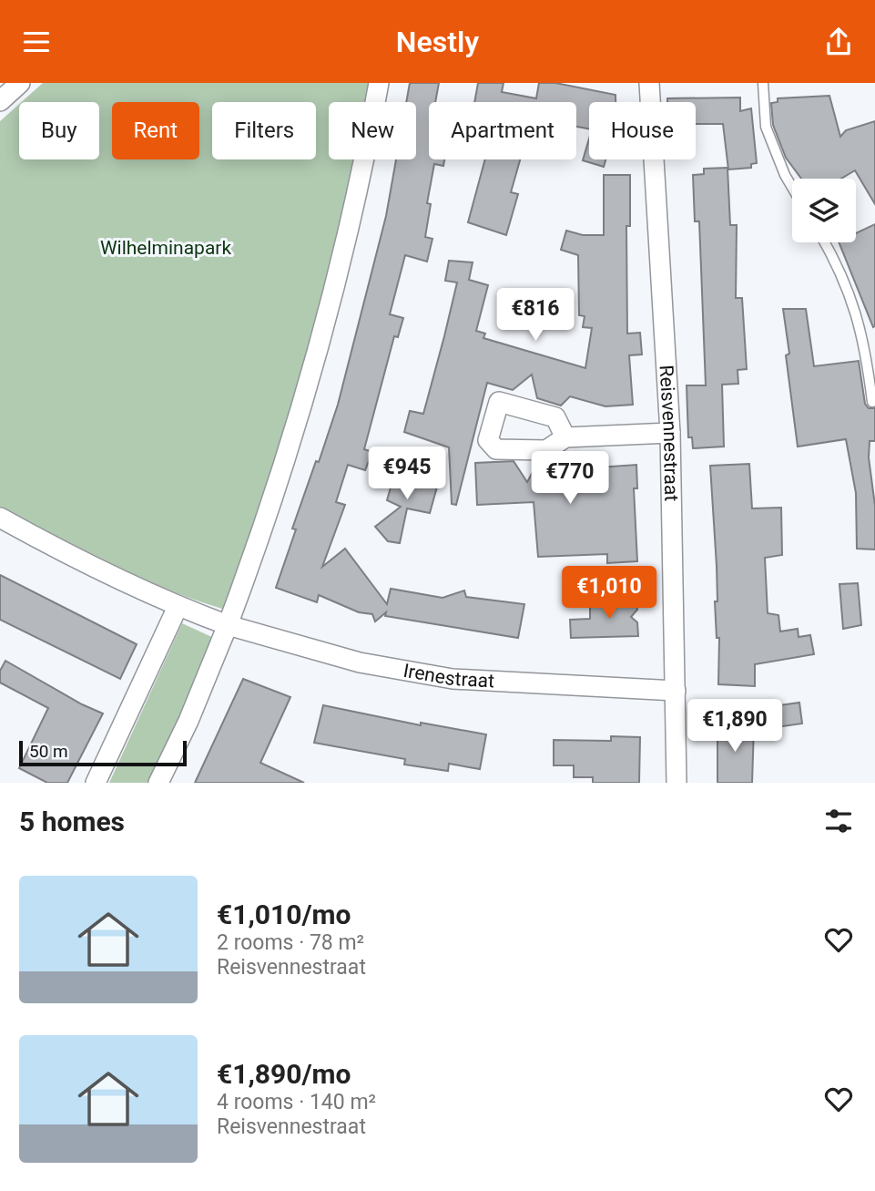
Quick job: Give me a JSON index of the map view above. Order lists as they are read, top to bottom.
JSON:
{
  "streets": {
    "street": ["Reisvennestraat", "Irenestraat"]
  },
  "crossings": [
    ["Reisvennestraat", "Irenestraat"]
  ],
  "parks": ["Wilhelminapark"],
  "scale_bar": "50 m",
  "page": {
    "header": "Nestly",
    "chip": [
      "Buy",
      "Rent",
      "Filters",
      "New",
      "Apartment",
      "House"
    ],
    "price": [
      "€816",
      "€945",
      "€770",
      "€1,010",
      "€1,890"
    ],
    "scale": "50 m",
    "heading": "5 homes",
    "list": [
      {
        "name": "€1,010/mo",
        "note": "2 rooms · 78 m² · Reisvennestraat"
      },
      {
        "name": "€1,890/mo",
        "note": "4 rooms · 140 m² · Reisvennestraat"
      }
    ]
  }
}
